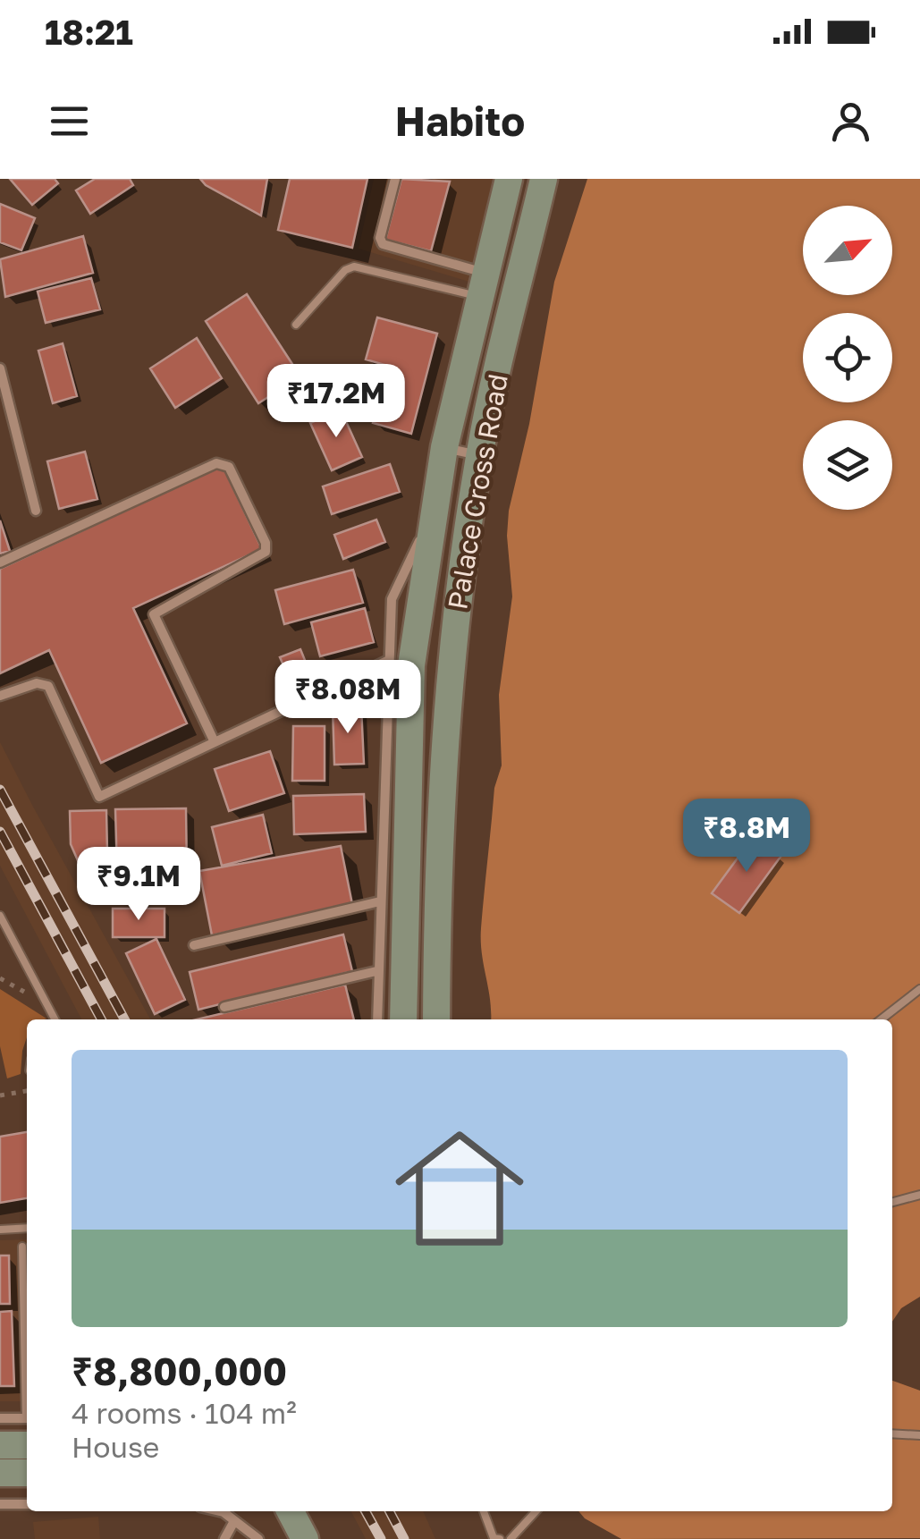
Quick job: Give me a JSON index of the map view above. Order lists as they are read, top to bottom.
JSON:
{
  "streets": {
    "street": ["Palace Cross Road"]
  },
  "north": "top right",
  "page": {
    "status": "18:21",
    "header": "Habito",
    "price": [
      "₹17.2M",
      "₹8.08M",
      "₹8.8M",
      "₹9.1M"
    ],
    "list": [
      {
        "name": "₹8,800,000",
        "note": "4 rooms · 104 m² · House"
      }
    ]
  }
}
